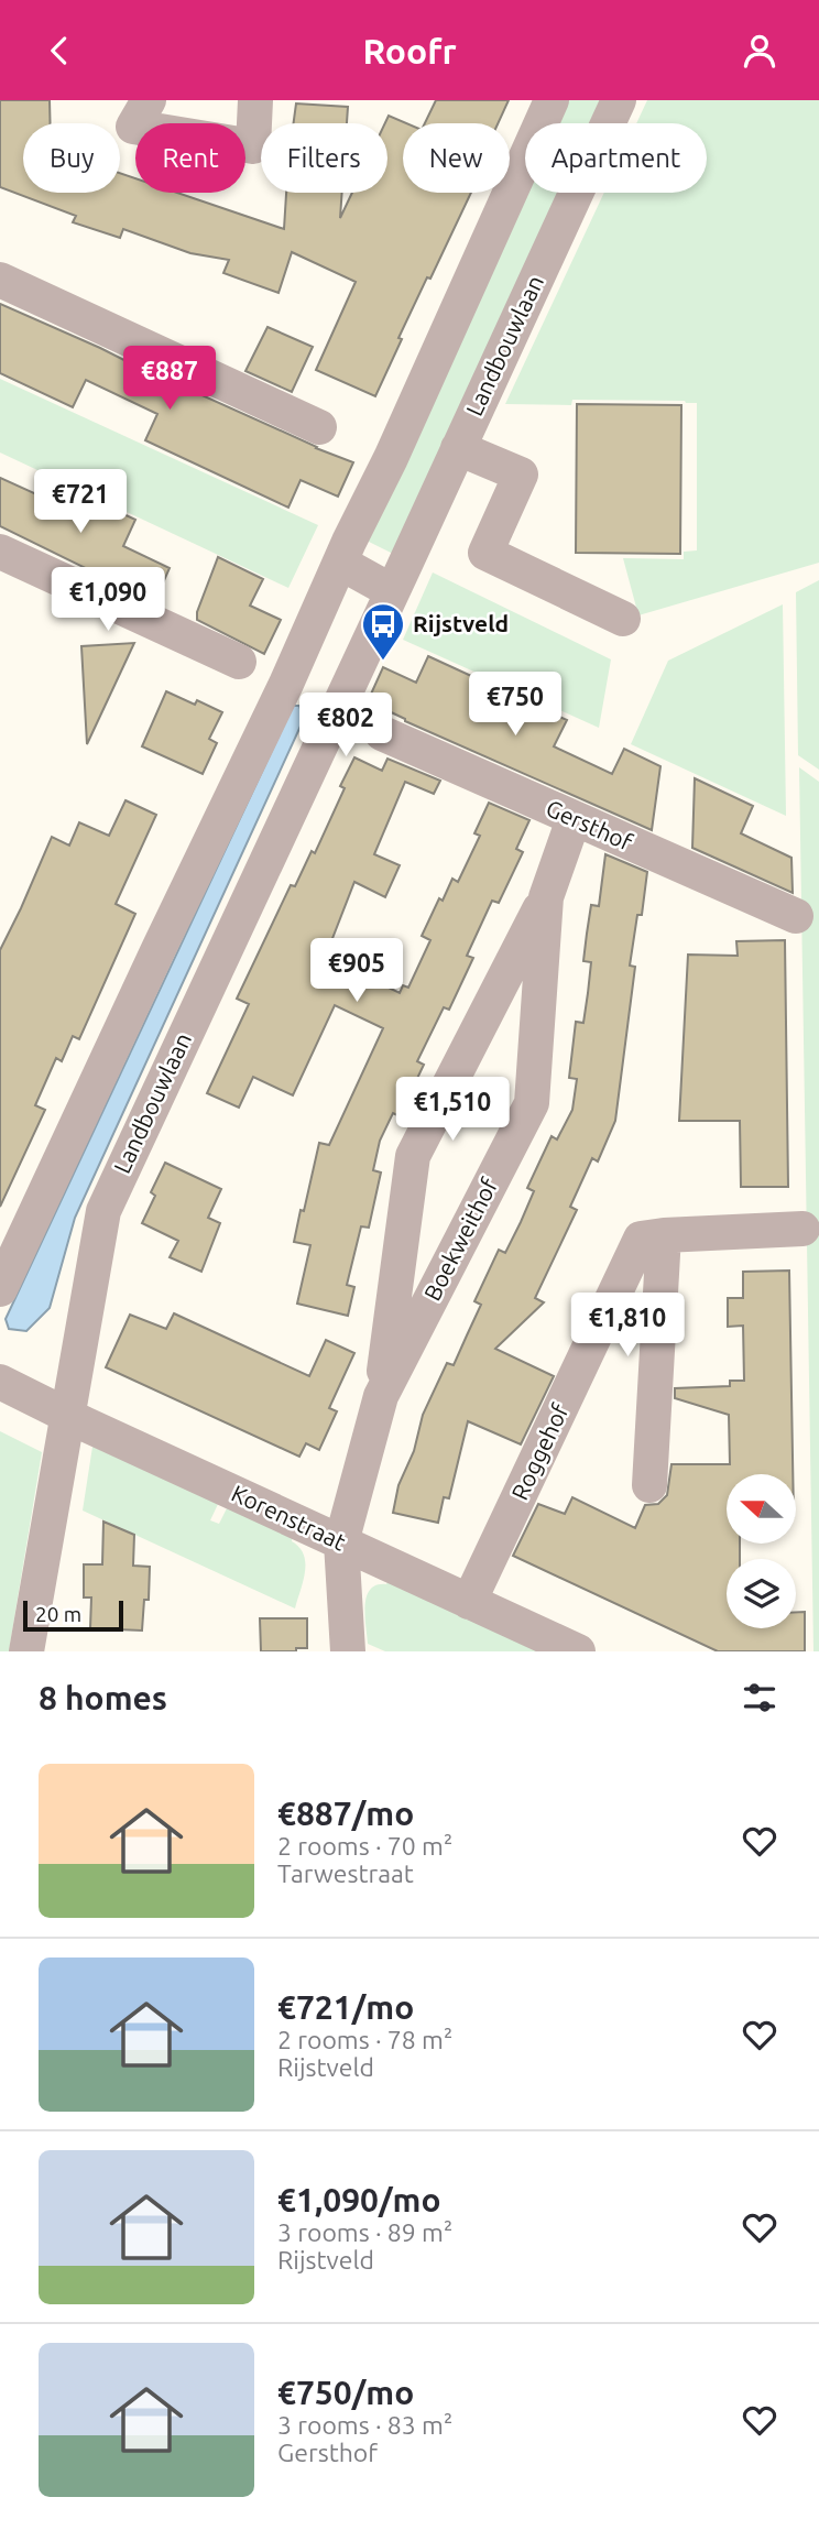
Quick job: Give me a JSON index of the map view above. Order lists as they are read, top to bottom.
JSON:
{
  "streets": {
    "street": [
      "Landbouwlaan",
      "Gersthof",
      "Boekweithof",
      "Roggehof",
      "Korenstraat"
    ]
  },
  "crossings": [
    ["Landbouwlaan", "Korenstraat"],
    ["Gersthof", "Boekweithof"],
    ["Boekweithof", "Korenstraat"],
    ["Roggehof", "Korenstraat"]
  ],
  "places": {
    "bus stop": ["Rijstveld"]
  },
  "scale_bar": "20 m",
  "north": "left",
  "page": {
    "header": "Roofr",
    "chip": [
      "Buy",
      "Rent",
      "Filters",
      "New",
      "Apartment"
    ],
    "price": [
      "€887",
      "€721",
      "€1,090",
      "€750",
      "€802",
      "€905",
      "€1,510",
      "€1,810"
    ],
    "scale": "20 m",
    "heading": "8 homes",
    "list": [
      {
        "name": "€887/mo",
        "note": "2 rooms · 70 m² · Tarwestraat"
      },
      {
        "name": "€721/mo",
        "note": "2 rooms · 78 m² · Rijstveld"
      },
      {
        "name": "€1,090/mo",
        "note": "3 rooms · 89 m² · Rijstveld"
      },
      {
        "name": "€750/mo",
        "note": "3 rooms · 83 m² · Gersthof"
      }
    ]
  }
}
